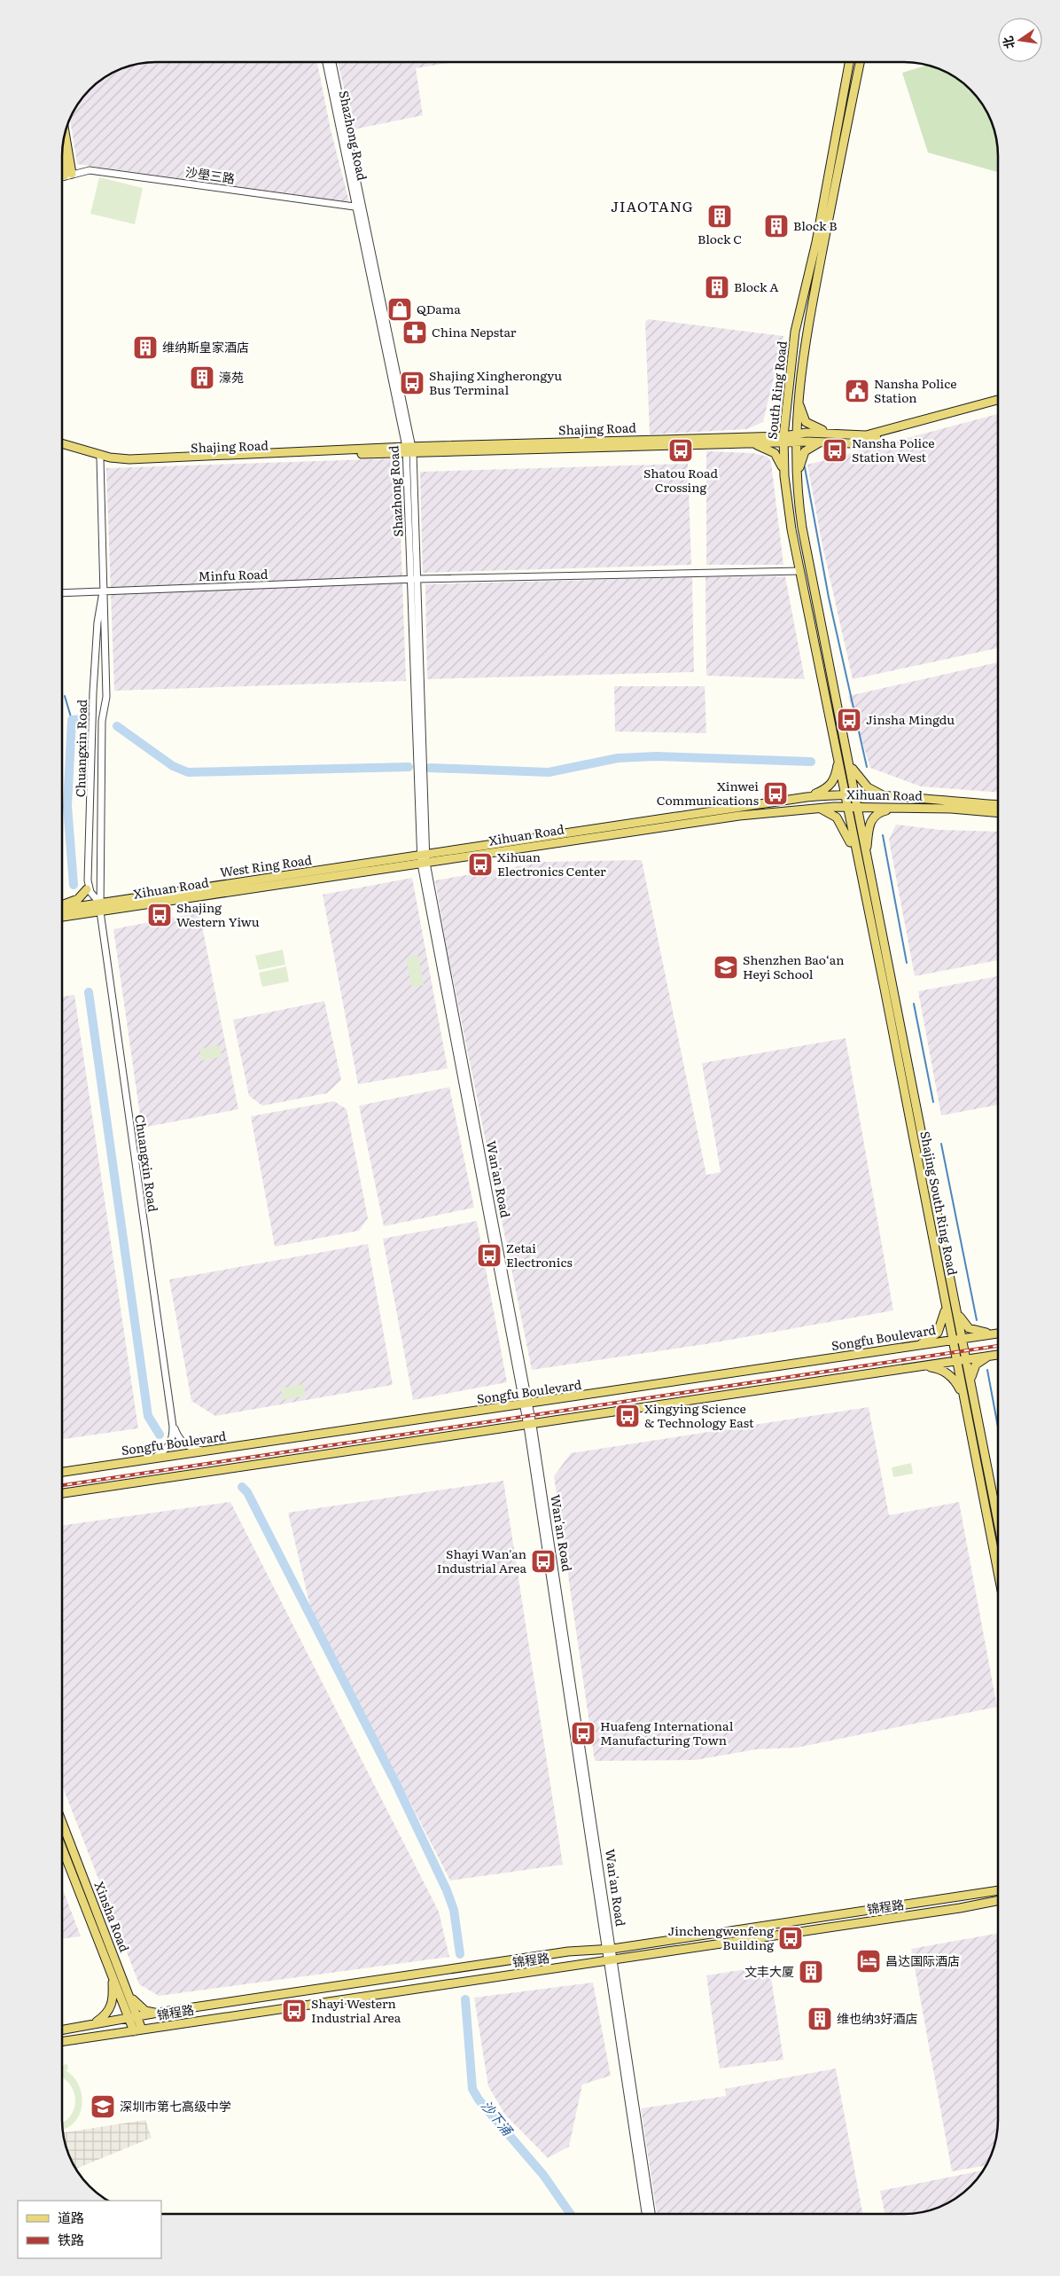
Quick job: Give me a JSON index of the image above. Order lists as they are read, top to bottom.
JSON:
{
  "streets": {
    "main road": [
      "South Ring Road",
      "Shajing Road",
      "Xihuan Road",
      "West Ring Road",
      "Shajing South Ring Road",
      "Songfu Boulevard",
      "锦程路",
      "Xinsha Road"
    ],
    "street": [
      "Shazhong Road",
      "沙壆三路",
      "Minfu Road",
      "Chuangxin Road",
      "Wan'an Road"
    ]
  },
  "crossings": [
    ["Shazhong Road", "沙壆三路"],
    ["Shazhong Road", "Shajing Road"],
    ["Shazhong Road", "Minfu Road"],
    ["Shazhong Road", "Xihuan Road"],
    ["Shazhong Road", "West Ring Road"],
    ["Shazhong Road", "Wan'an Road"],
    ["South Ring Road", "Shajing Road"],
    ["South Ring Road", "Minfu Road"],
    ["South Ring Road", "Xihuan Road"],
    ["South Ring Road", "Shajing South Ring Road"],
    ["Shajing Road", "Chuangxin Road"],
    ["Minfu Road", "Chuangxin Road"],
    ["Chuangxin Road", "West Ring Road"],
    ["Chuangxin Road", "Songfu Boulevard"],
    ["Xihuan Road", "West Ring Road"],
    ["Xihuan Road", "Wan'an Road"],
    ["Xihuan Road", "Shajing South Ring Road"],
    ["West Ring Road", "Wan'an Road"],
    ["Wan'an Road", "Songfu Boulevard"],
    ["Wan'an Road", "锦程路"],
    ["Shajing South Ring Road", "Songfu Boulevard"],
    ["锦程路", "Xinsha Road"]
  ],
  "districts": ["JIAOTANG"],
  "water": ["沙下涌"],
  "places": {
    "building": [
      "Block C",
      "Block B",
      "Block A",
      "维纳斯皇家酒店",
      "濠苑",
      "文丰大厦",
      "维也纳3好酒店"
    ],
    "shop": ["QDama"],
    "pharmacy": ["China Nepstar"],
    "bus stop": [
      "Shajing Xingherongyu Bus Terminal",
      "Shatou Road Crossing",
      "Nansha Police Station West",
      "Jinsha Mingdu",
      "Xinwei Communications",
      "Xihuan Electronics Center",
      "Shajing Western Yiwu",
      "Zetai Electronics",
      "Xingying Science & Technology East",
      "Shayi Wan'an Industrial Area",
      "Huafeng International Manufacturing Town",
      "Jinchengwenfeng Building",
      "Shayi Western Industrial Area"
    ],
    "public building": ["Nansha Police Station"],
    "school or university": ["Shenzhen Bao‘an Heyi School", "深圳市第七高级中学"],
    "hotel": ["昌达国际酒店"]
  },
  "legend": ["道路", "铁路"],
  "north": "left"
}
